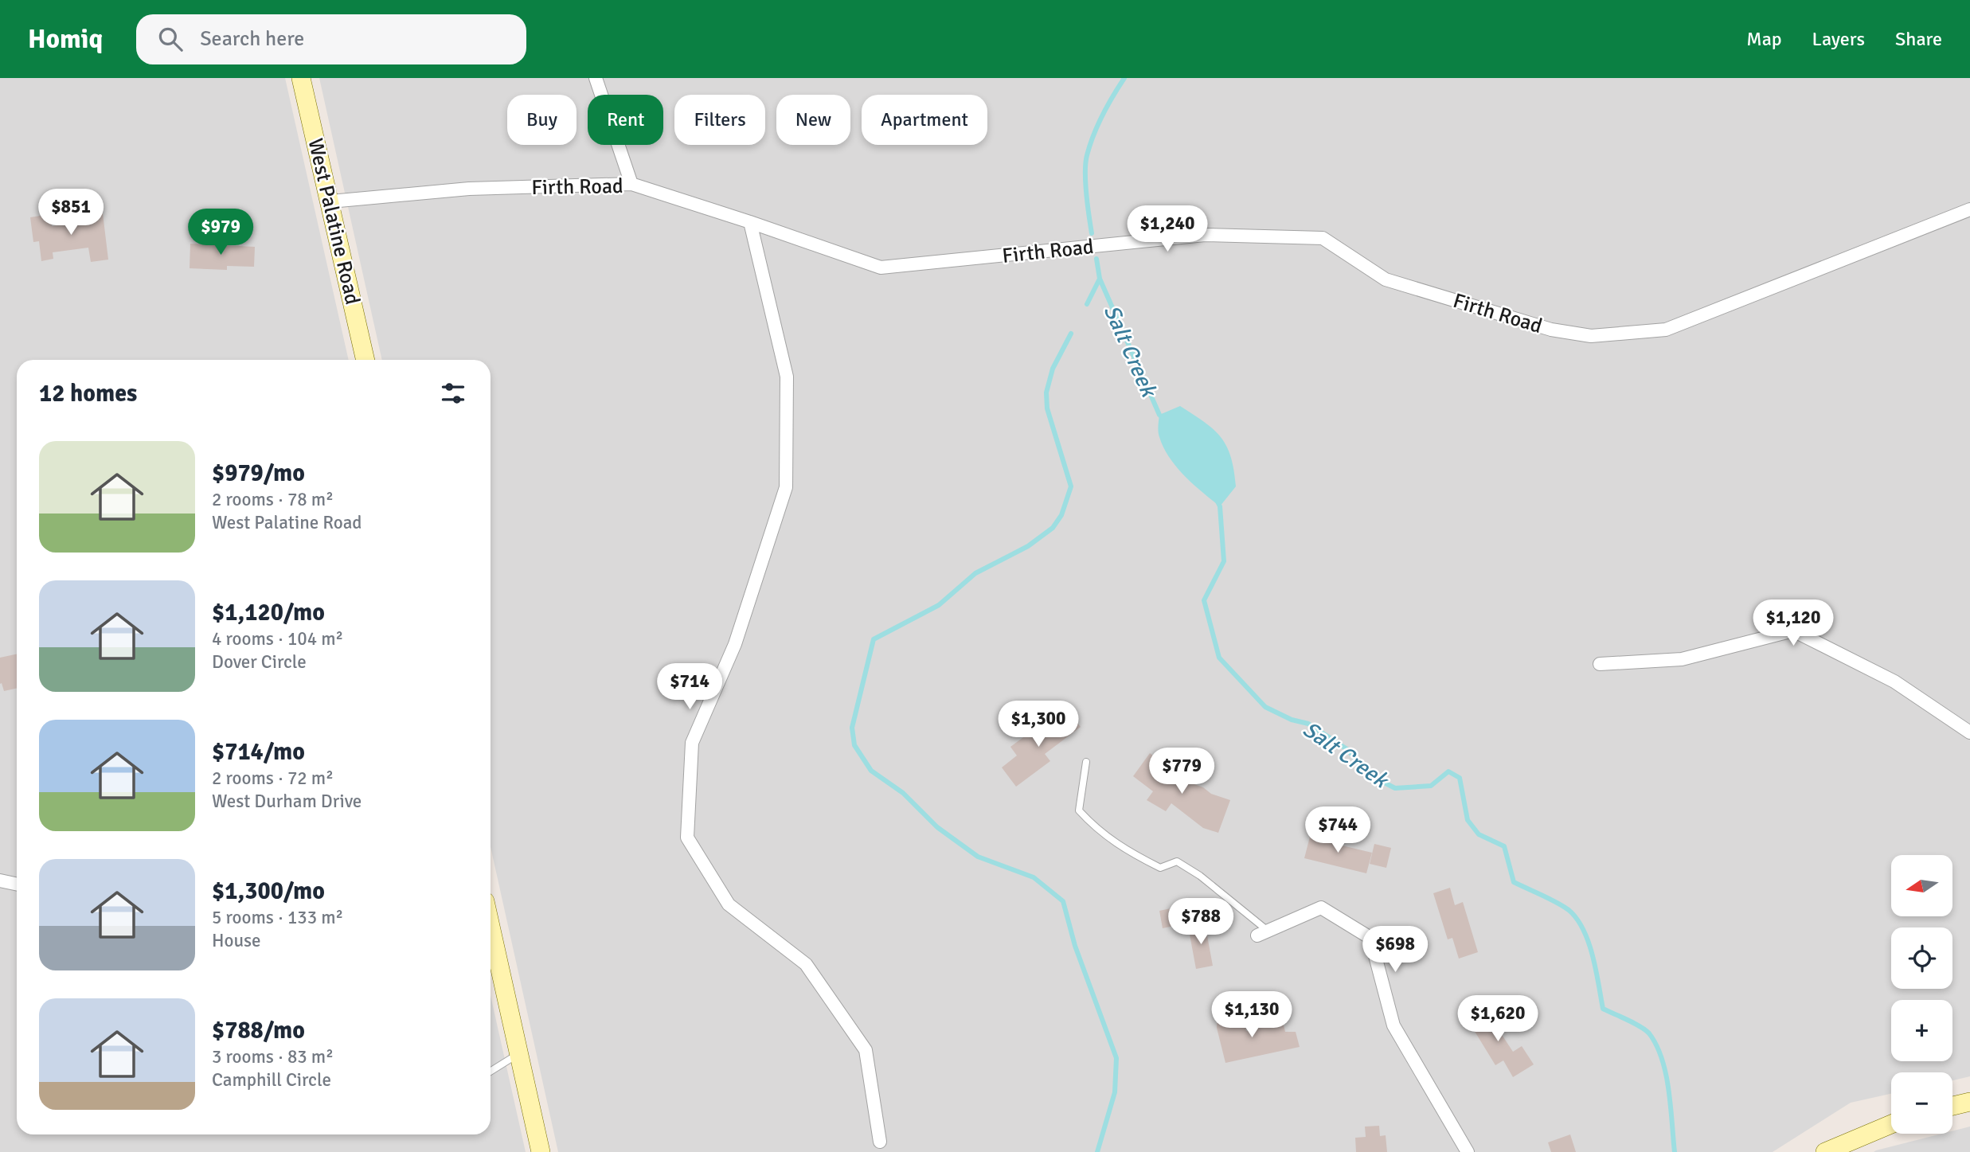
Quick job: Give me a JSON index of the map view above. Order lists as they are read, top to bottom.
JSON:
{
  "streets": {
    "main road": ["West Palatine Road"],
    "street": ["Firth Road"]
  },
  "crossings": [
    ["Firth Road", "West Palatine Road"]
  ],
  "water": ["Salt Creek"],
  "north": "left",
  "page": {
    "header": "Homiq",
    "search": "Search here",
    "nav": ["Map", "Layers", "Share"],
    "chip": [
      "Buy",
      "Rent",
      "Filters",
      "New",
      "Apartment"
    ],
    "price": [
      "$851",
      "$1,240",
      "$979",
      "$1,120",
      "$714",
      "$1,300",
      "$779",
      "$744",
      "$788",
      "$698",
      "$1,130",
      "$1,620"
    ],
    "heading": "12 homes",
    "list": [
      {
        "name": "$979/mo",
        "note": "2 rooms · 78 m² · West Palatine Road"
      },
      {
        "name": "$1,120/mo",
        "note": "4 rooms · 104 m² · Dover Circle"
      },
      {
        "name": "$714/mo",
        "note": "2 rooms · 72 m² · West Durham Drive"
      },
      {
        "name": "$1,300/mo",
        "note": "5 rooms · 133 m² · House"
      },
      {
        "name": "$788/mo",
        "note": "3 rooms · 83 m² · Camphill Circle"
      }
    ],
    "map_buttons": ["+", "−"]
  }
}
